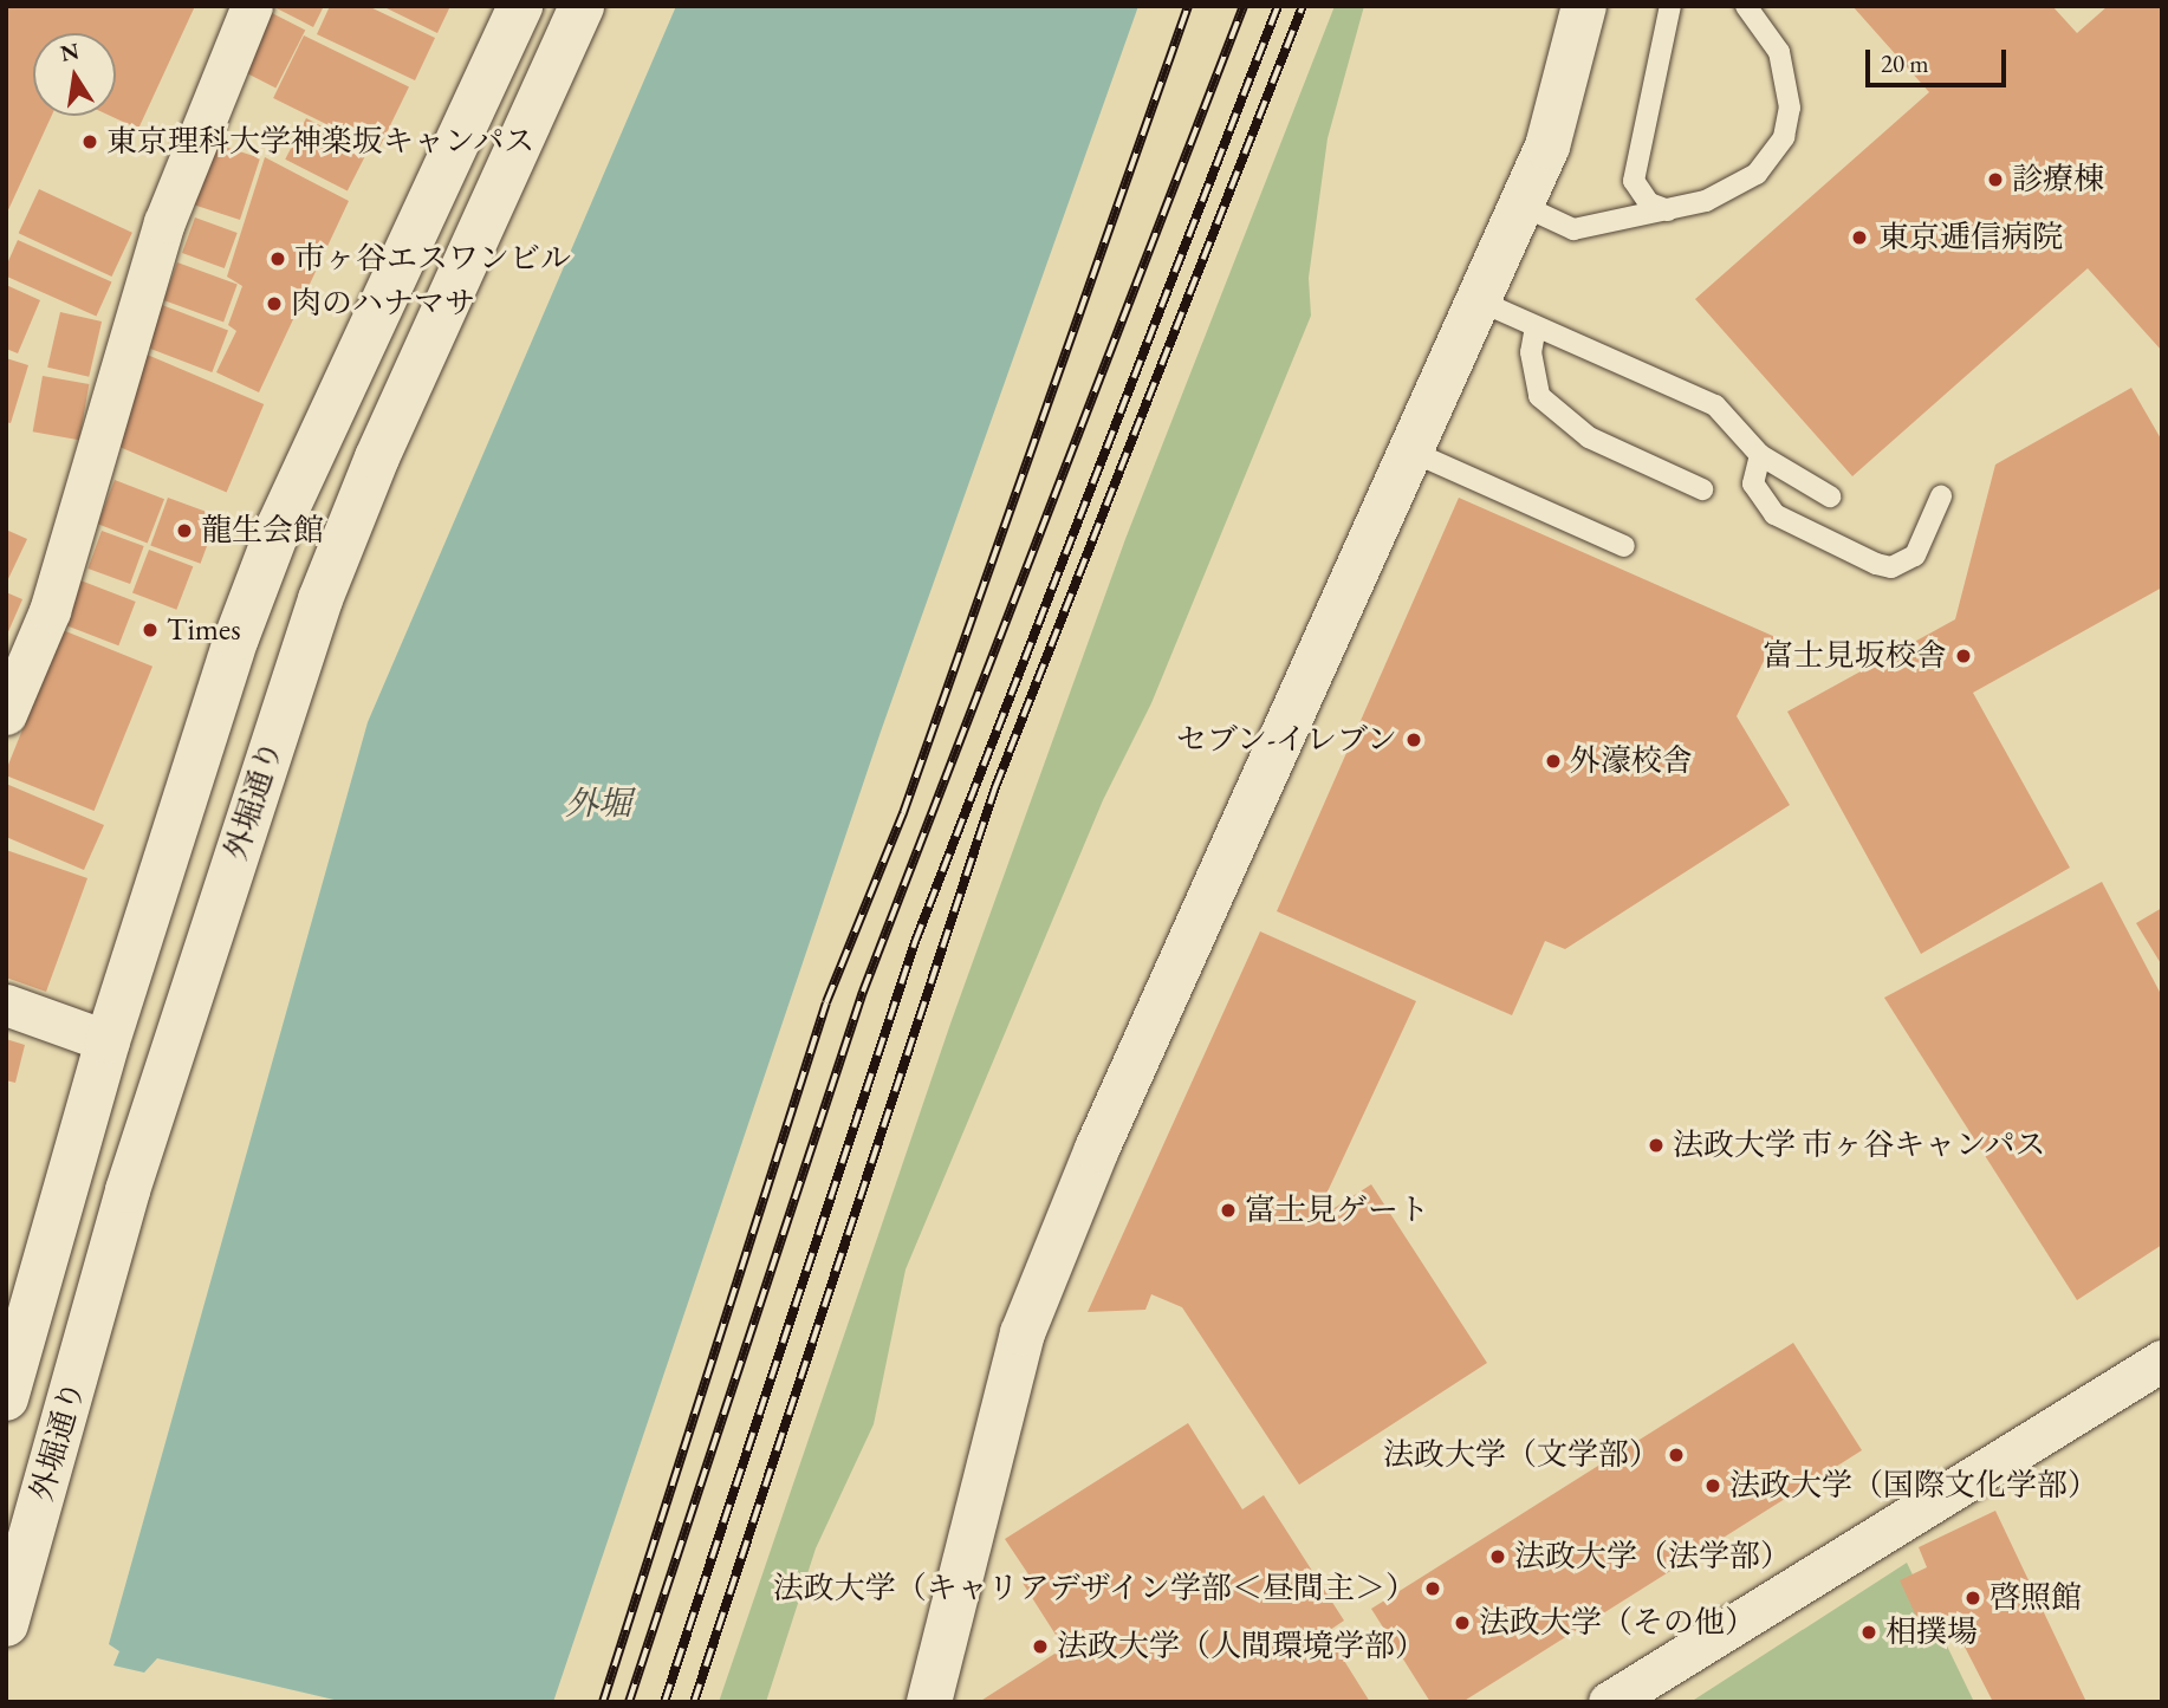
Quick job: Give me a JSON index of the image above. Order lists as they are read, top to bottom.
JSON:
{
  "streets": {
    "main road": ["外堀通り"]
  },
  "water": ["外堀"],
  "places": [
    "東京理科大学神楽坂キャンパス",
    "診療棟",
    "東京逓信病院",
    "市ヶ谷エスワンビル",
    "肉のハナマサ",
    "龍生会館",
    "Times",
    "富士見坂校舎",
    "セブン-イレブン",
    "外濠校舎",
    "法政大学 市ヶ谷キャンパス",
    "富士見ゲート",
    "法政大学（文学部）",
    "法政大学（国際文化学部）",
    "法政大学（法学部）",
    "法政大学（キャリアデザイン学部＜昼間主＞）",
    "啓照館",
    "法政大学（その他）",
    "相撲場",
    "法政大学（人間環境学部）"
  ],
  "scale_bar": "20 m",
  "north": "top"
}
